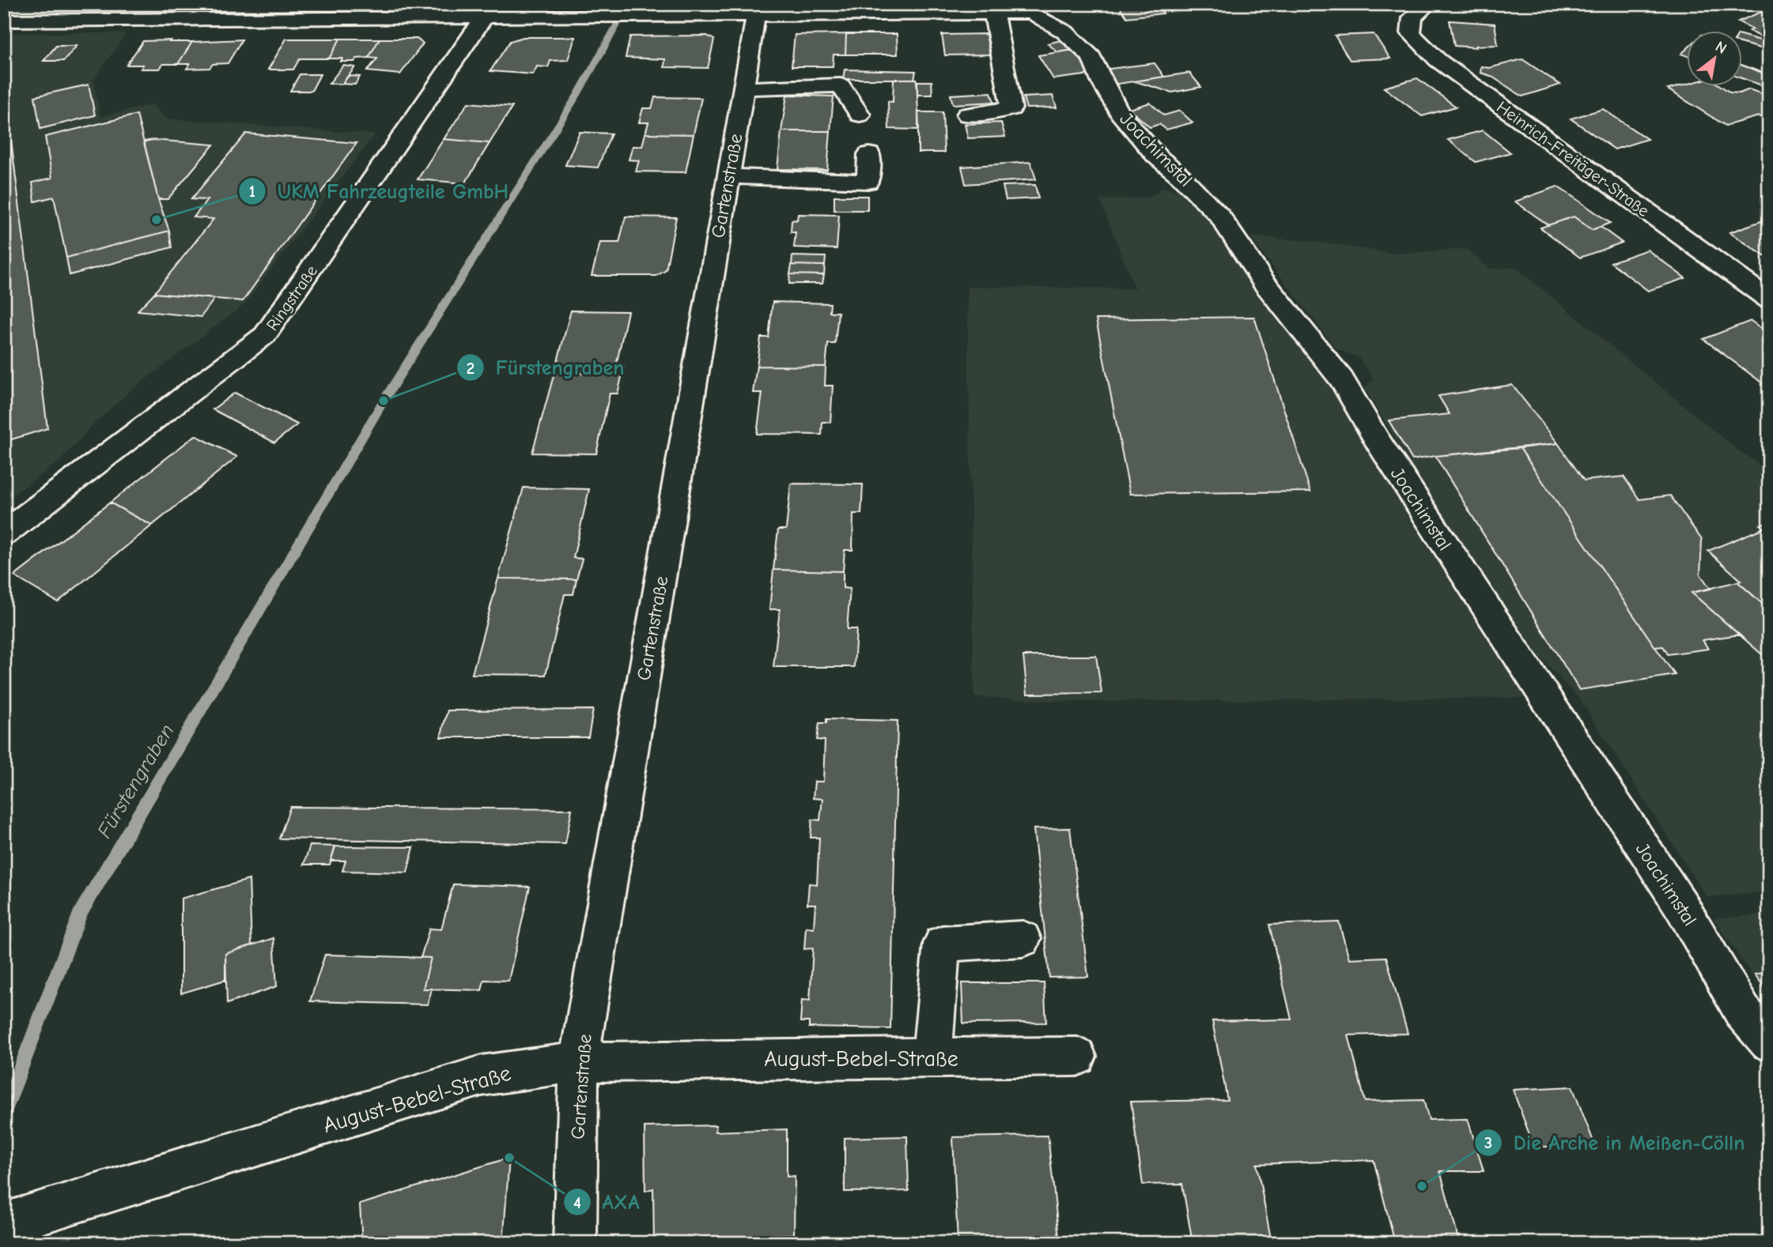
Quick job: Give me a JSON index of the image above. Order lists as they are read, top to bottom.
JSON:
{
  "streets": {
    "street": [
      "Joachimstal",
      "Heinrich-Freitäger-Straße",
      "Gartenstraße",
      "Ringstraße",
      "August-Bebel-Straße"
    ]
  },
  "crossings": [
    ["Gartenstraße", "August-Bebel-Straße"]
  ],
  "water": ["Fürstengraben"],
  "places": [
    "UKM Fahrzeugteile GmbH",
    "Fürstengraben",
    "AXA",
    "Die Arche in Meißen-Cölln"
  ],
  "north": "top right"
}
